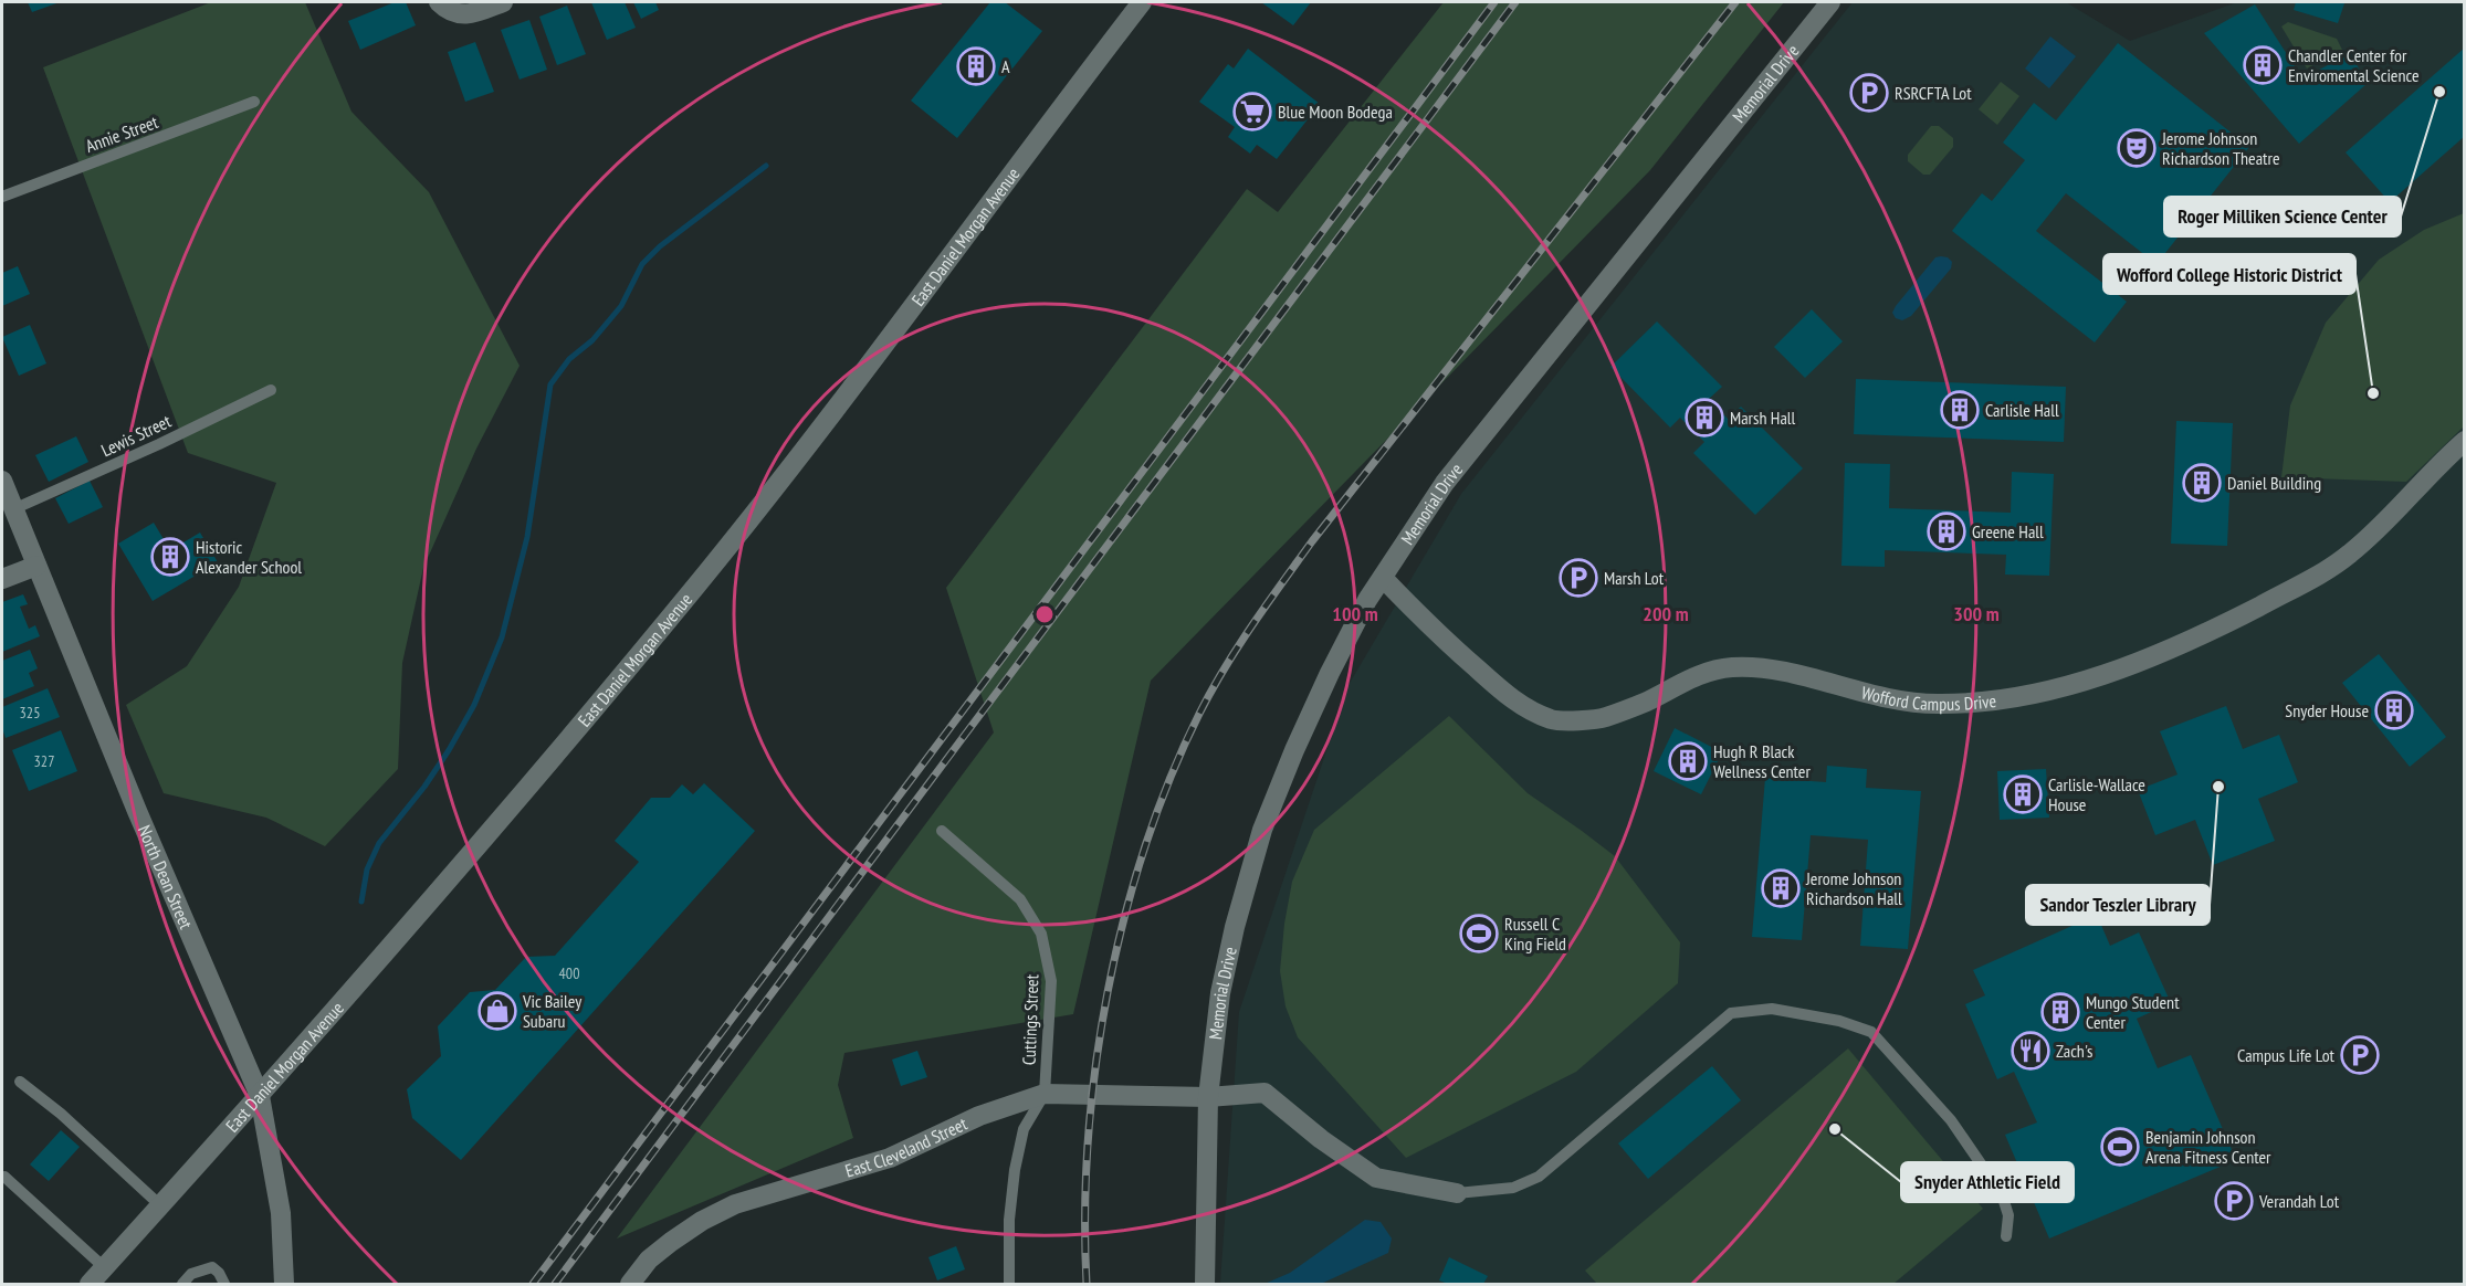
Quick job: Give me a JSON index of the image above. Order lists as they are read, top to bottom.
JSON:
{
  "streets": {
    "street": [
      "Memorial Drive",
      "East Daniel Morgan Avenue",
      "Wofford Campus Drive",
      "North Dean Street",
      "East Cleveland Street"
    ],
    "lane": ["Annie Street", "Lewis Street", "Cuttings Street"]
  },
  "crossings": [
    ["Memorial Drive", "Wofford Campus Drive"],
    ["Memorial Drive", "East Cleveland Street"],
    ["East Daniel Morgan Avenue", "North Dean Street"],
    ["Lewis Street", "North Dean Street"],
    ["Cuttings Street", "East Cleveland Street"]
  ],
  "places": {
    "building": [
      "Chandler Center for Enviromental Science",
      "A",
      "Carlisle Hall",
      "Marsh Hall",
      "Daniel Building",
      "Greene Hall",
      "Historic Alexander School",
      "Snyder House",
      "Hugh R Black Wellness Center",
      "Carlisle-Wallace House",
      "Jerome Johnson Richardson Hall",
      "Mungo Student Center"
    ],
    "other": [
      "Roger Milliken Science Center",
      "Wofford College Historic District",
      "Sandor Teszler Library",
      "Snyder Athletic Field"
    ],
    "parking": [
      "RSRCFTA Lot",
      "Marsh Lot",
      "Campus Life Lot",
      "Verandah Lot"
    ],
    "supermarket": ["Blue Moon Bodega"],
    "theatre": ["Jerome Johnson Richardson Theatre"],
    "sports": ["Russell C King Field", "Benjamin Johnson Arena Fitness Center"],
    "shop": ["Vic Bailey Subaru"],
    "restaurant": ["Zach's"]
  },
  "house_numbers": ["325", "327", "400"],
  "rings": ["100 m", "200 m", "300 m"]
}
